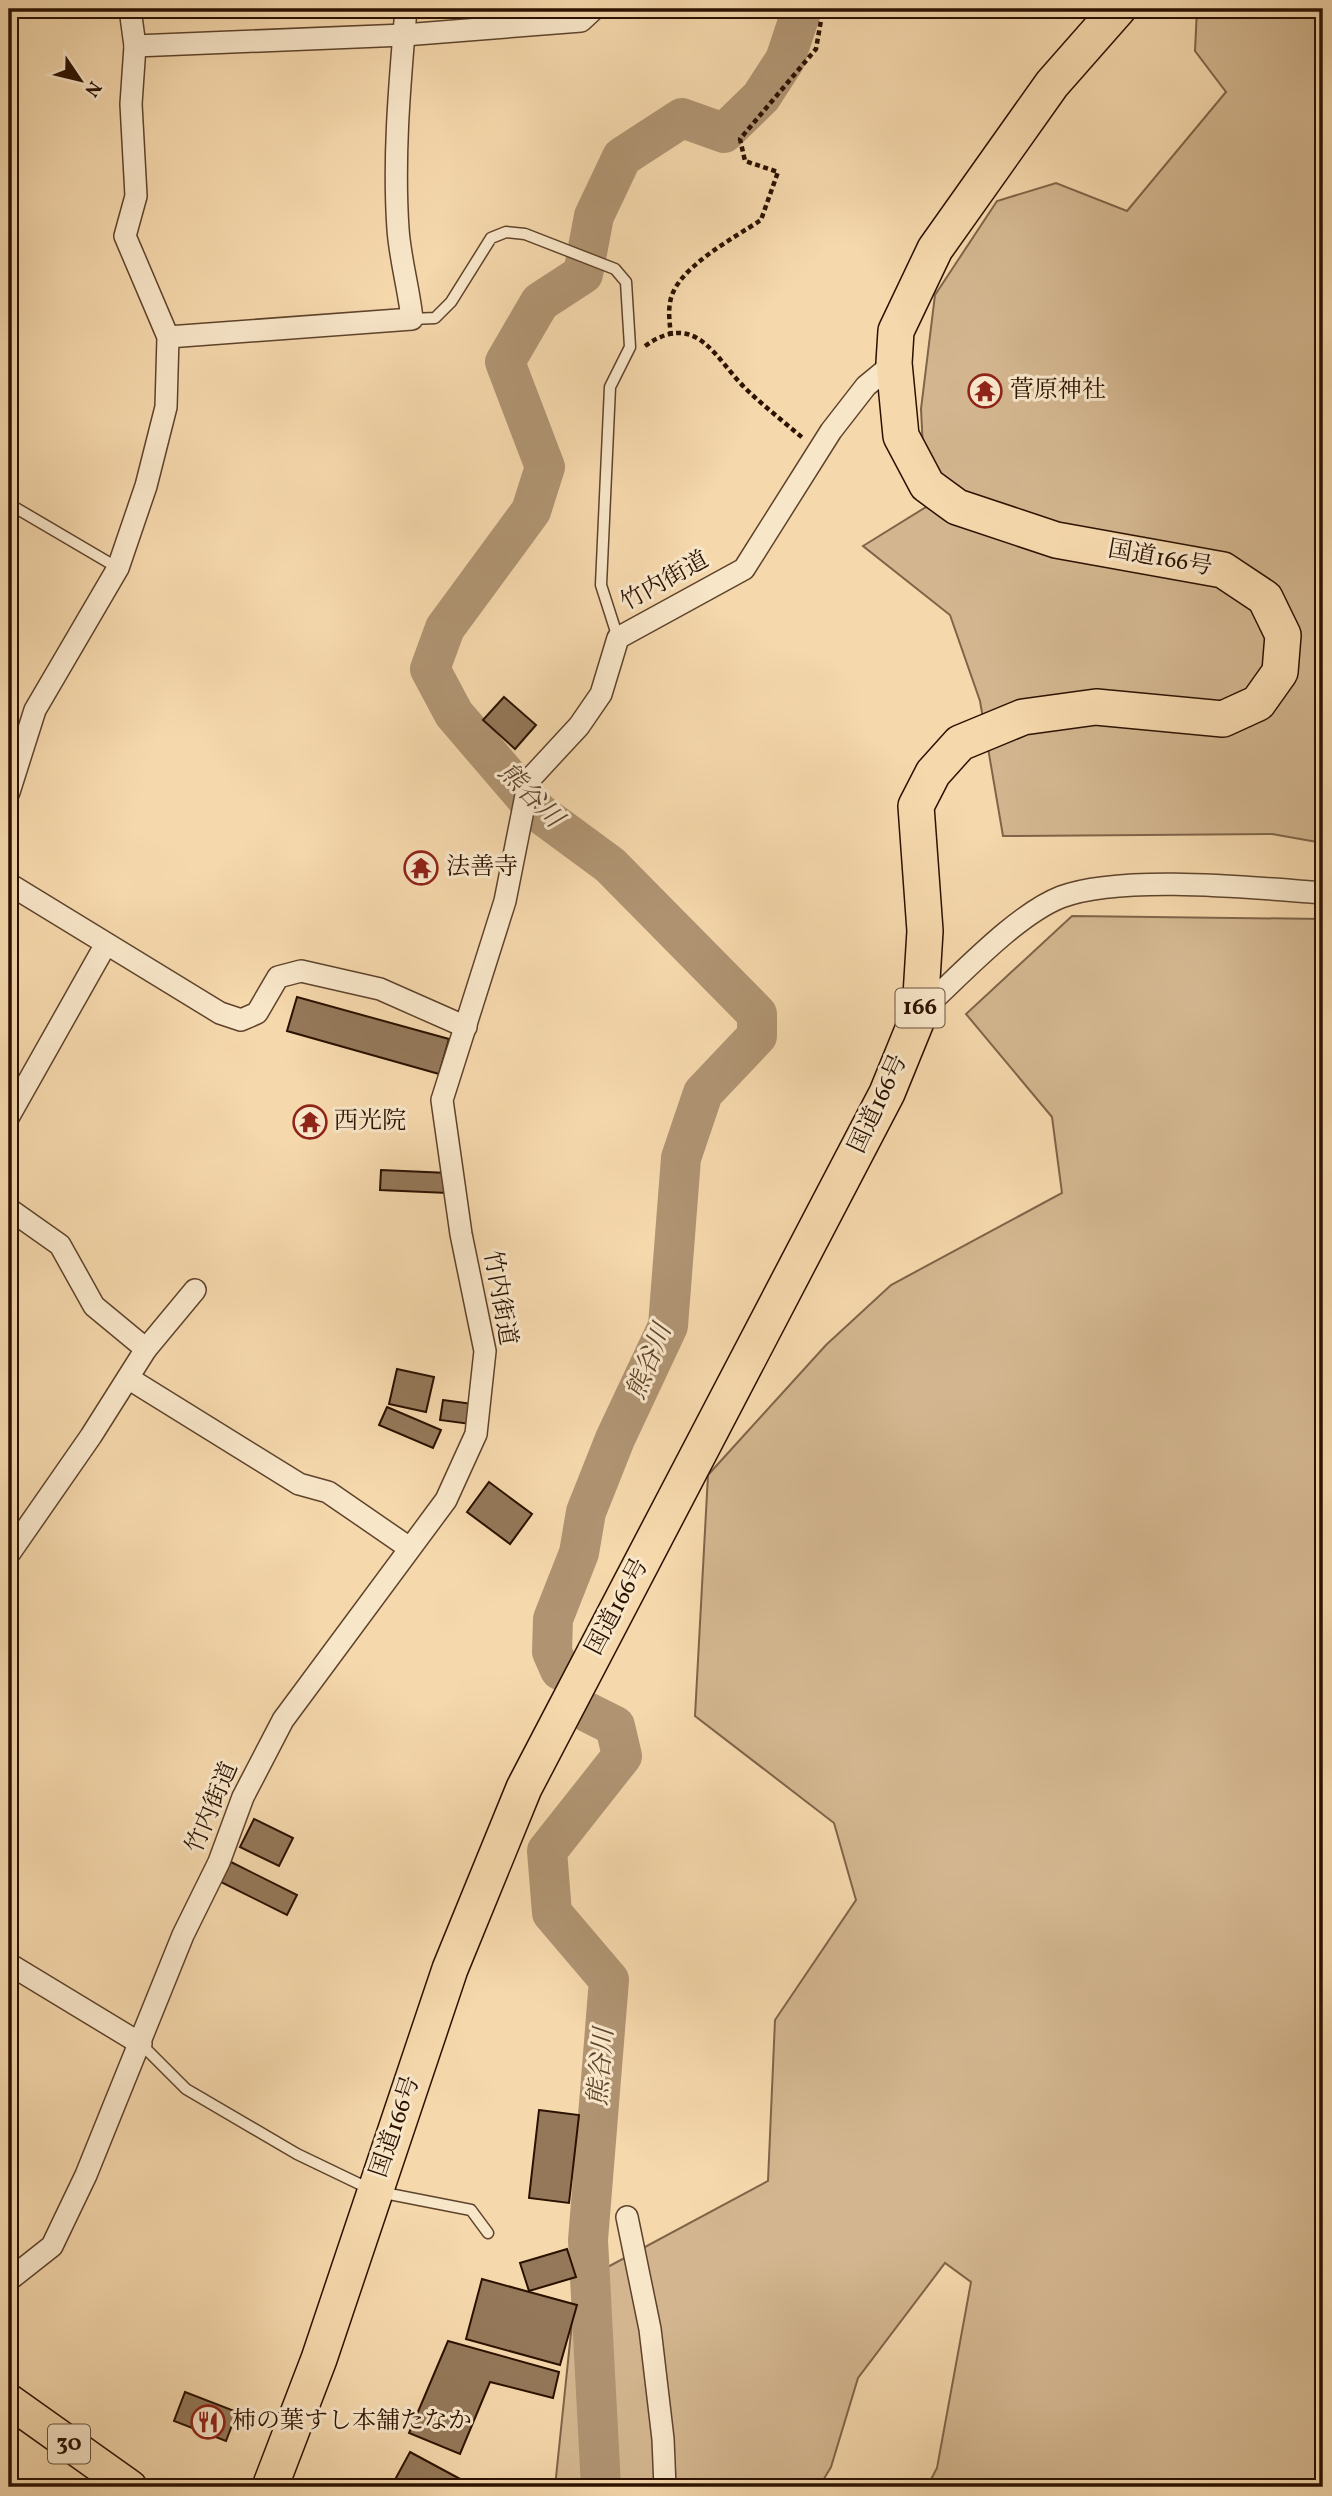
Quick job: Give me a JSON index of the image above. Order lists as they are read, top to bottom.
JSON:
{
  "streets": {
    "highway": ["国道166号", "166"],
    "main road": ["30"],
    "street": ["竹内街道"]
  },
  "crossings": [
    ["国道166号", "竹内街道"]
  ],
  "water": ["熊谷川"],
  "places": {
    "temple": ["菅原神社", "法善寺", "西光院"],
    "restaurant": ["柿の葉すし本舗たなか"]
  },
  "north": "bottom right"
}
